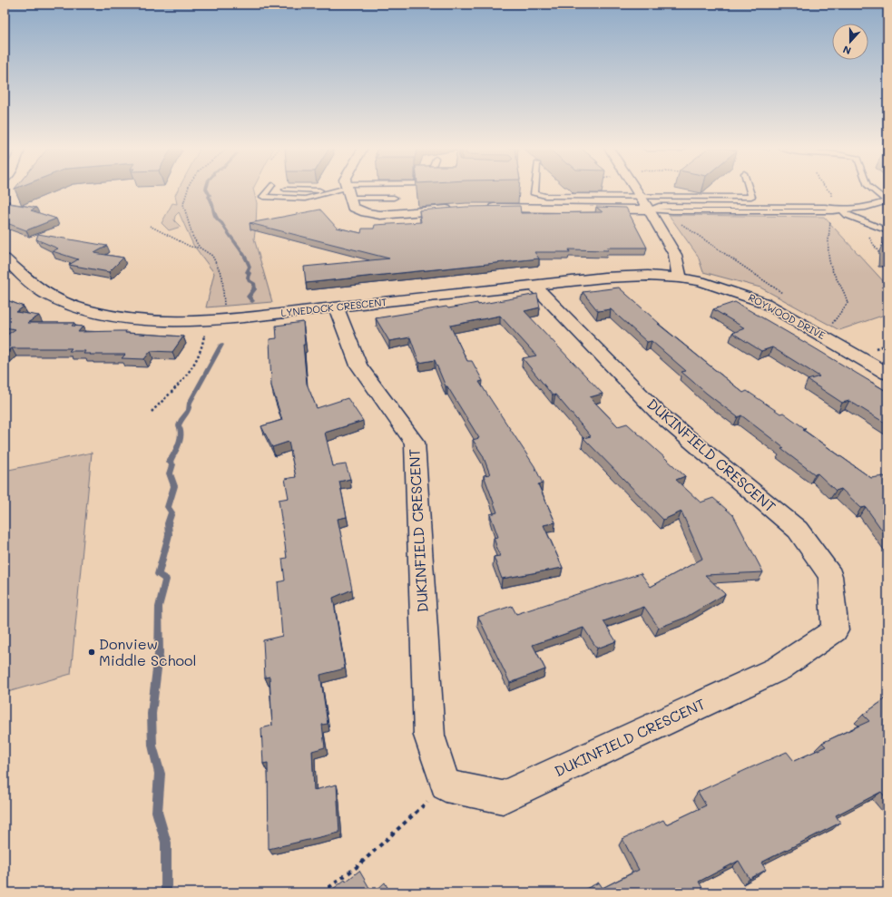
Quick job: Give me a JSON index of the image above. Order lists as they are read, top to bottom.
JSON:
{
  "streets": {
    "street": ["LYNEDOCK CRESCENT", "ROYWOOD DRIVE", "DUKINFIELD CRESCENT"]
  },
  "crossings": [
    ["LYNEDOCK CRESCENT", "ROYWOOD DRIVE"],
    ["LYNEDOCK CRESCENT", "DUKINFIELD CRESCENT"]
  ],
  "places": ["Donview Middle School"],
  "north": "bottom"
}
